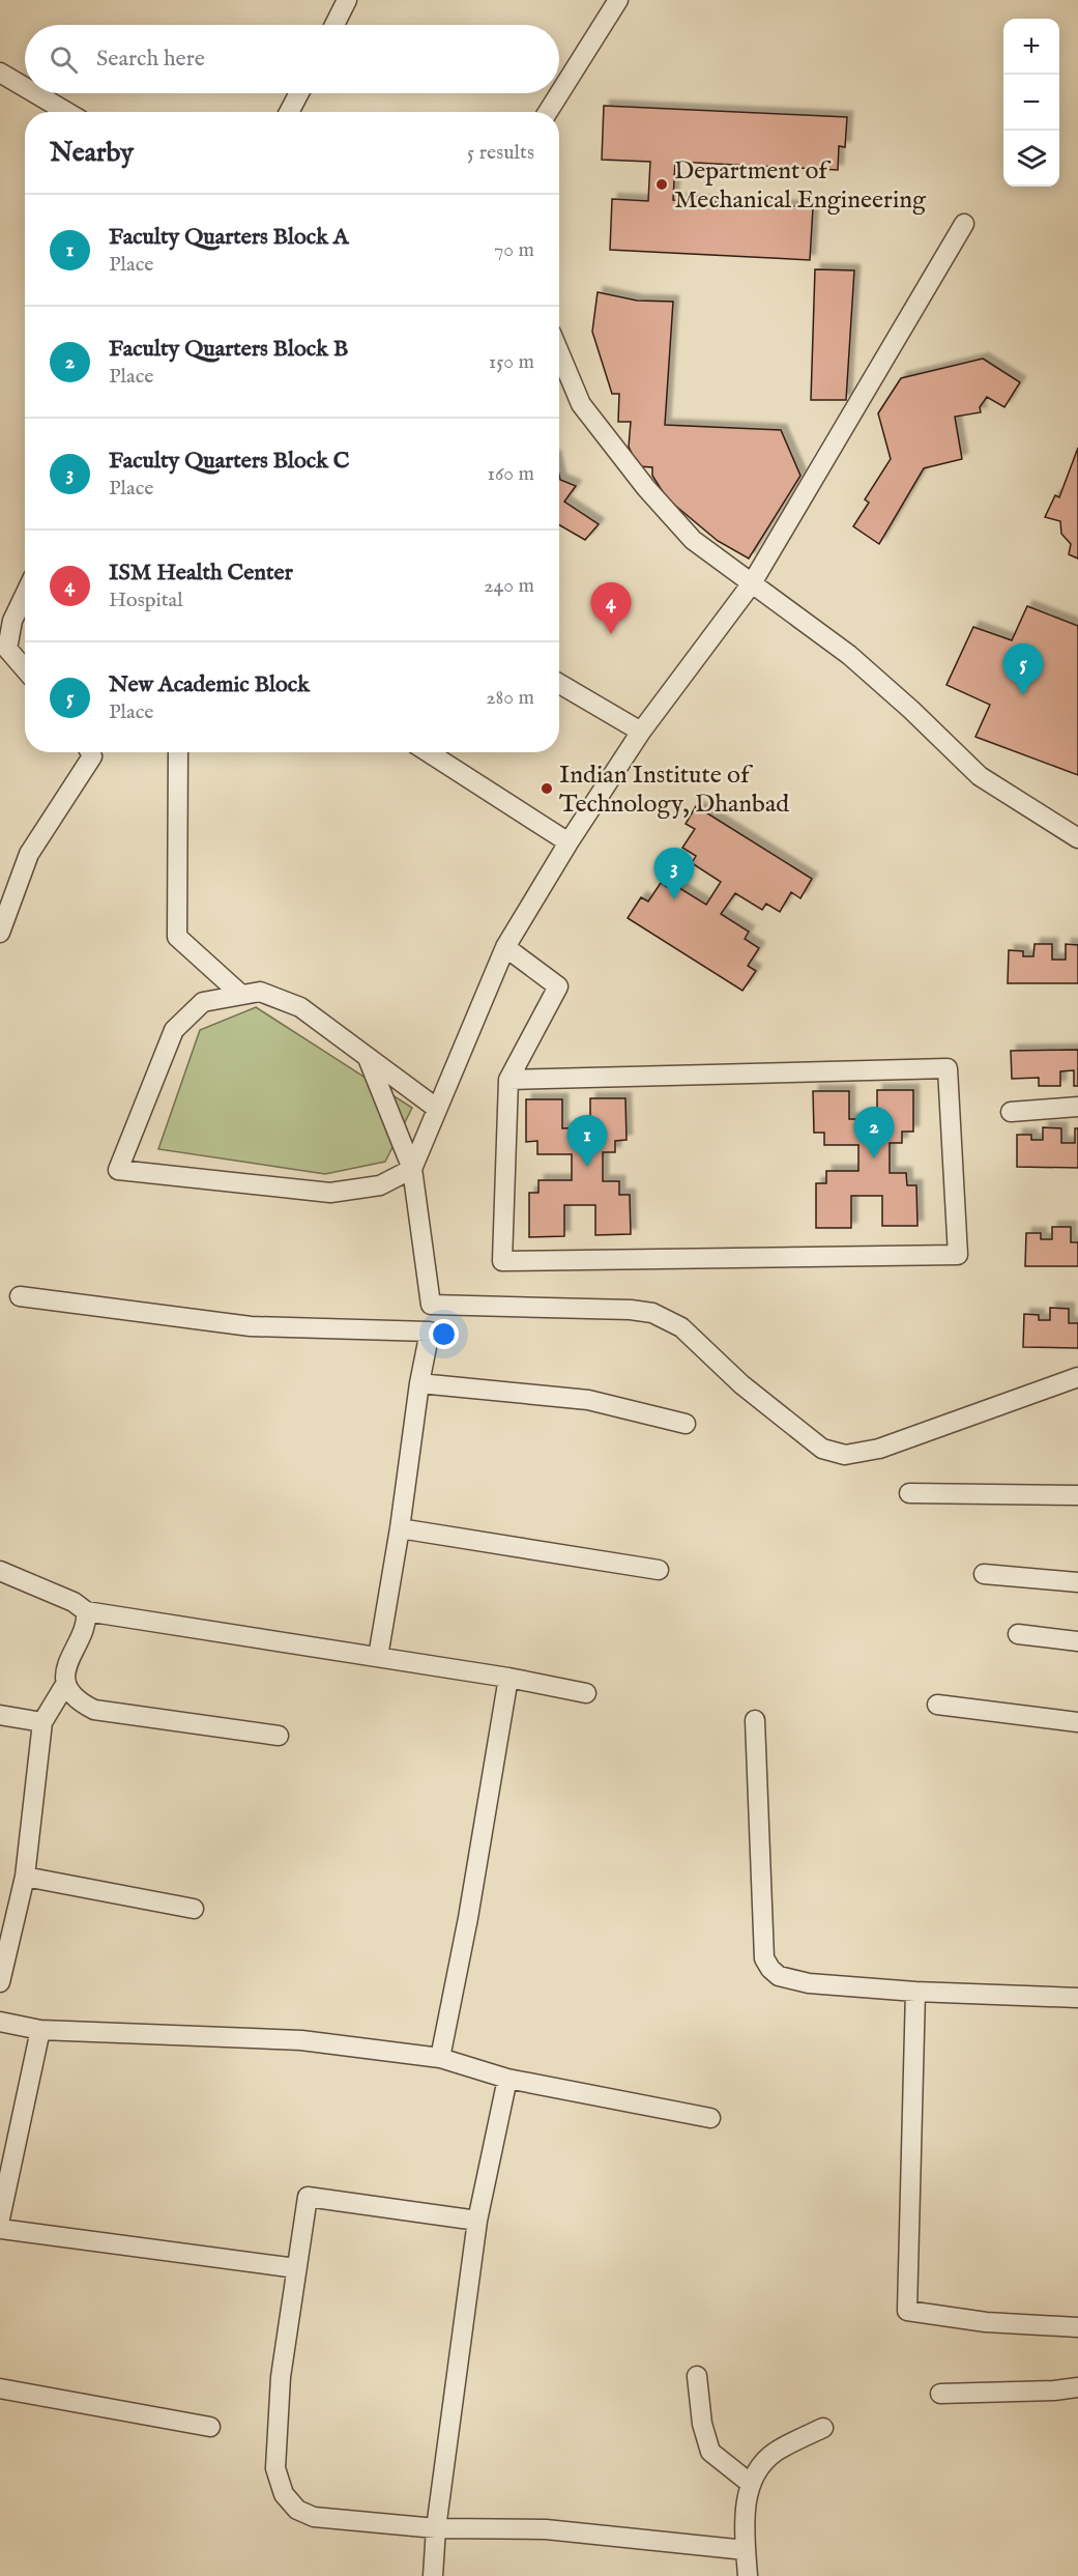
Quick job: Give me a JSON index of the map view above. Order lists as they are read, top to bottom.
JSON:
{
  "places": ["Department of Mechanical Engineering", "Indian Institute of Technology, Dhanbad"],
  "page": {
    "map_buttons": ["+", "−"],
    "search": "Search here",
    "heading": ["Nearby", "5 results"],
    "list": [
      {
        "mark": "1",
        "name": "Faculty Quarters Block A",
        "note": "Place",
        "value": "70 m"
      },
      {
        "mark": "2",
        "name": "Faculty Quarters Block B",
        "note": "Place",
        "value": "150 m"
      },
      {
        "mark": "3",
        "name": "Faculty Quarters Block C",
        "note": "Place",
        "value": "160 m"
      },
      {
        "mark": "4",
        "name": "ISM Health Center",
        "note": "Hospital",
        "value": "240 m"
      },
      {
        "mark": "5",
        "name": "New Academic Block",
        "note": "Place",
        "value": "280 m"
      }
    ],
    "pins": [
      "4",
      "5",
      "3",
      "2",
      "1"
    ]
  }
}
